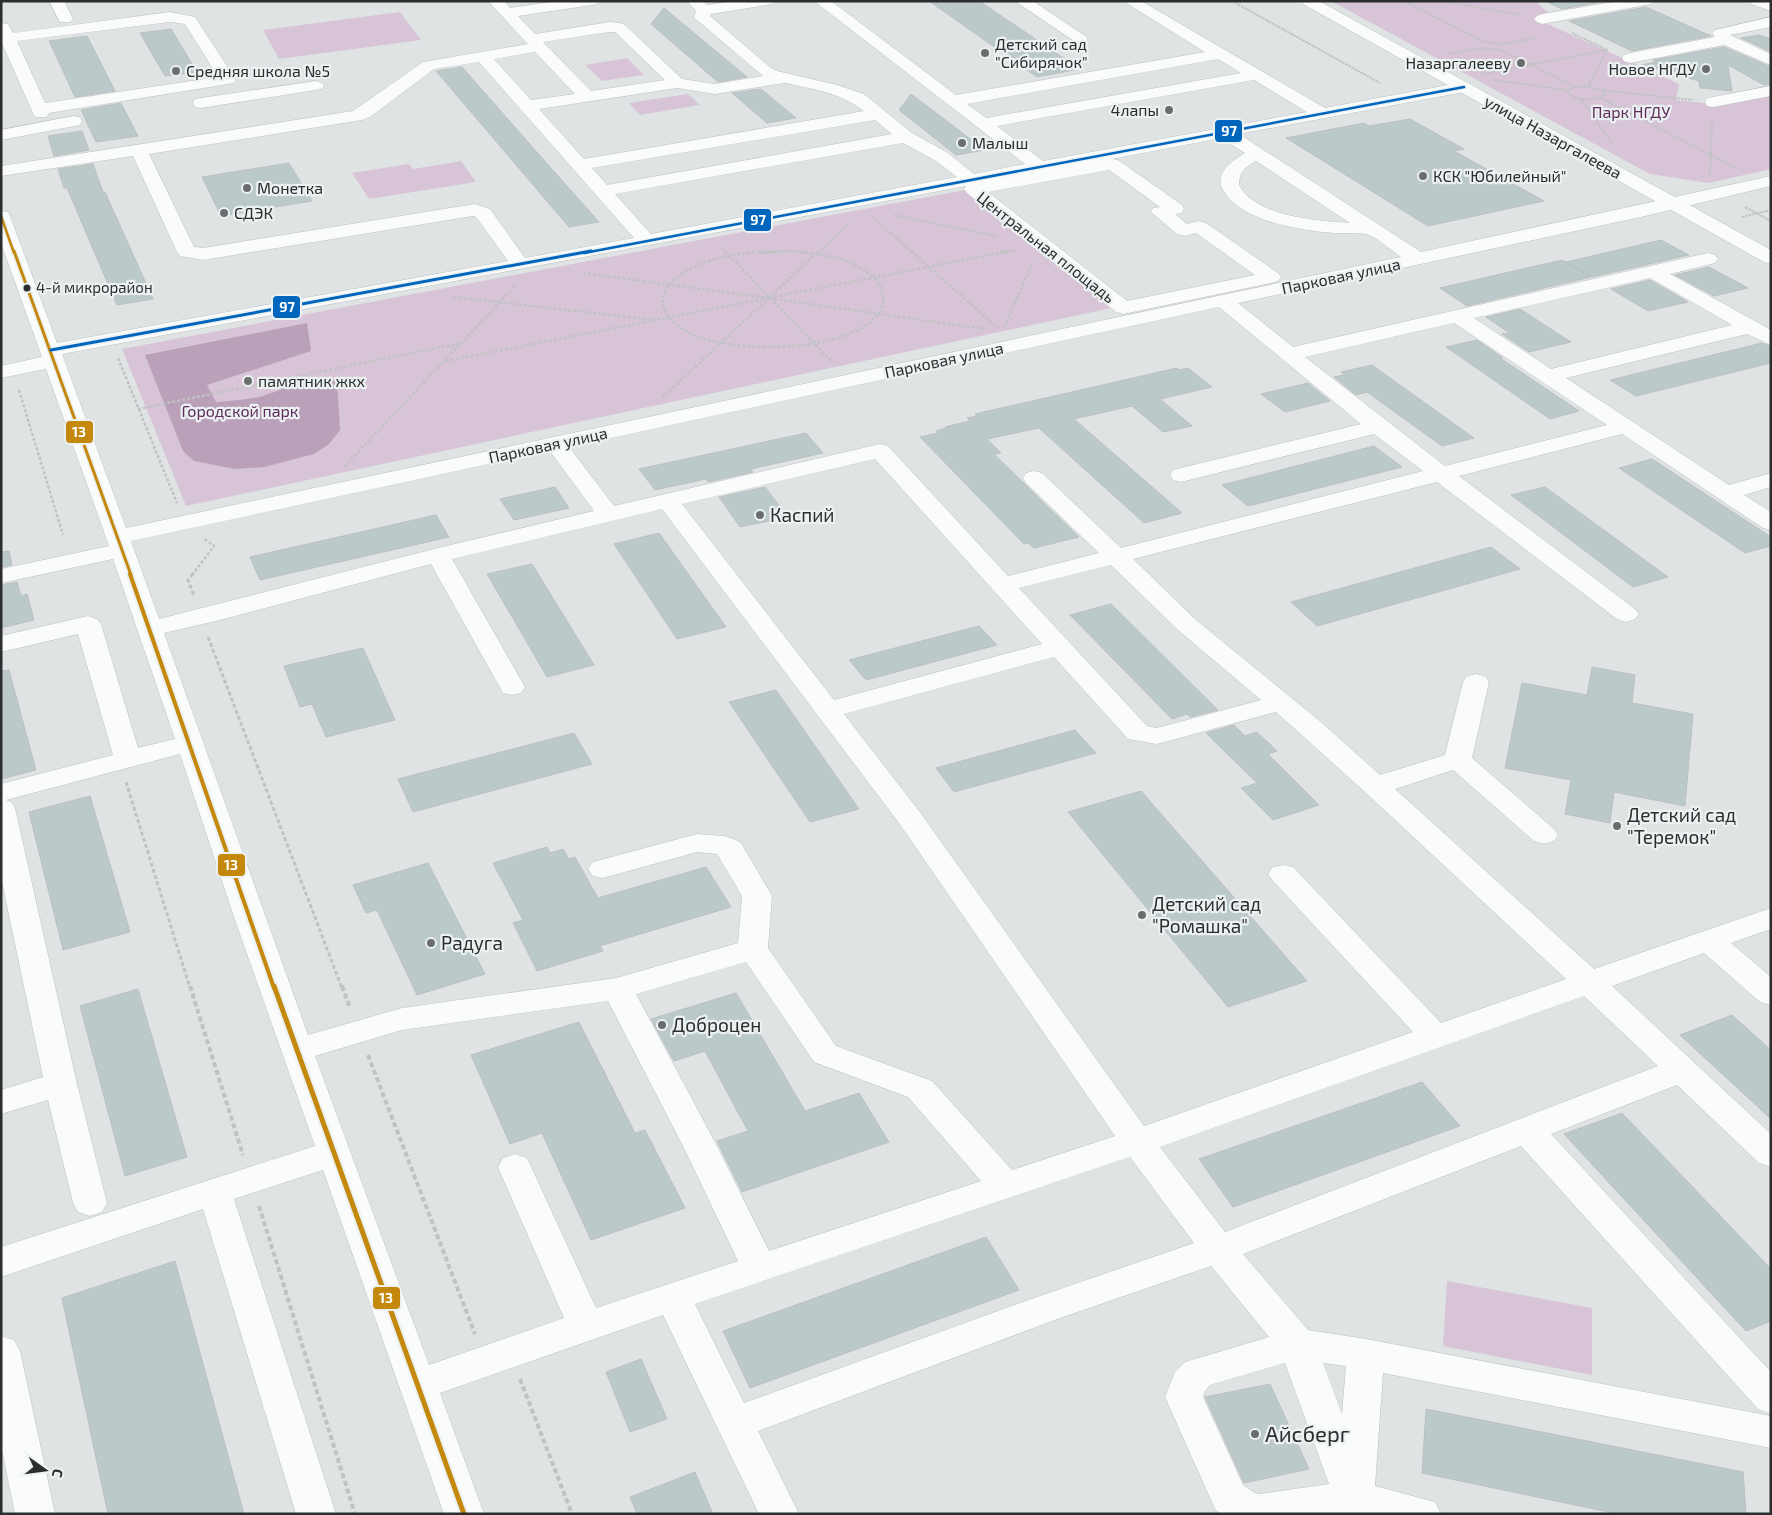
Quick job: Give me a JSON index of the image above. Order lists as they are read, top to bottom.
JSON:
{
  "streets": {
    "street": ["улица Назаргалеева", "Центральная площадь", "Парковая улица"]
  },
  "crossings": [
    ["улица Назаргалеева", "Парковая улица"]
  ],
  "parks": ["Парк НГДУ", "Городской парк"],
  "places": [
    "Детский сад \"Сибирячок\"",
    "Назаргалееву",
    "Новое НГДУ",
    "Средняя школа №5",
    "4лапы",
    "Малыш",
    "КСК \"Юбилейный\"",
    "Монетка",
    "СДЭК",
    "4-й микрорайон",
    "памятник жкх",
    "Каспий",
    "Детский сад \"Теремок\"",
    "Детский сад \"Ромашка\"",
    "Радуга",
    "Доброцен",
    "Айсберг"
  ],
  "lines": ["transit line 97", "transit line 13"],
  "north": "right"
}
